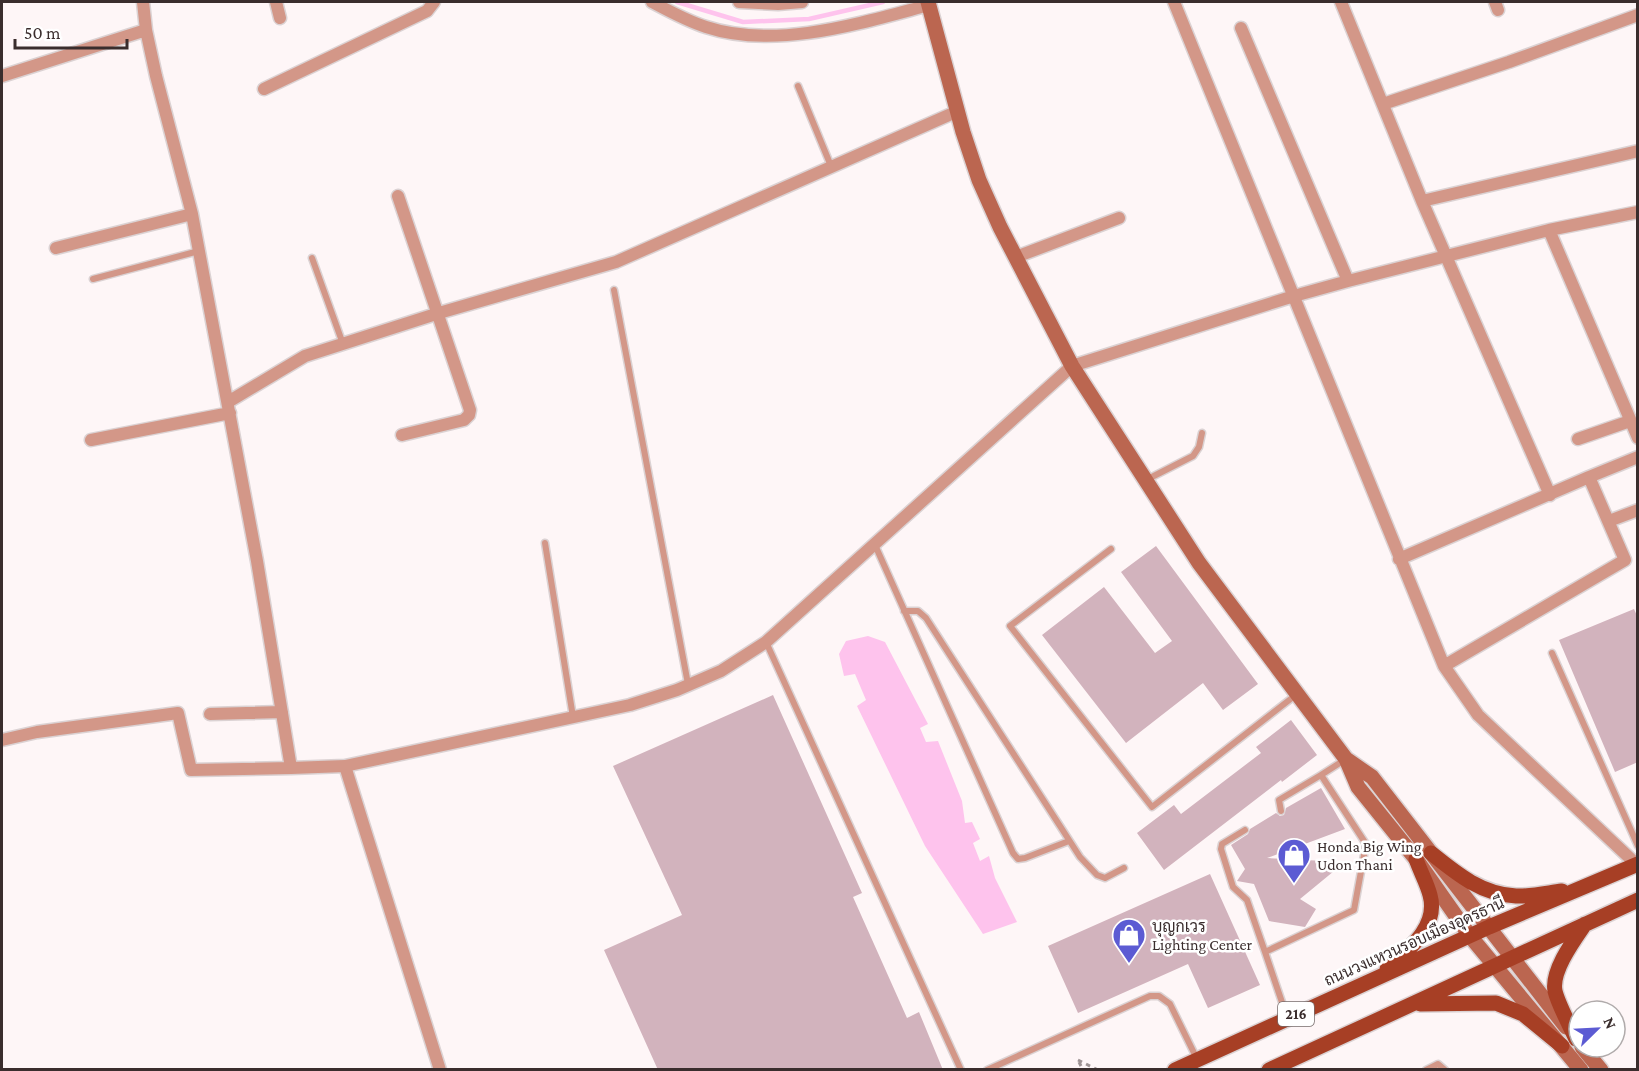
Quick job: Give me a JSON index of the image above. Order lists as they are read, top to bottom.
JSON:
{
  "streets": {
    "main road": ["ถนนวงแหวนรอบเมืองอุดรธานี", "216"]
  },
  "places": {
    "shop": ["Honda Big Wing Udon Thani", "บุญกเวร Lighting Center"]
  },
  "scale_bar": "50 m",
  "north": "top right"
}
